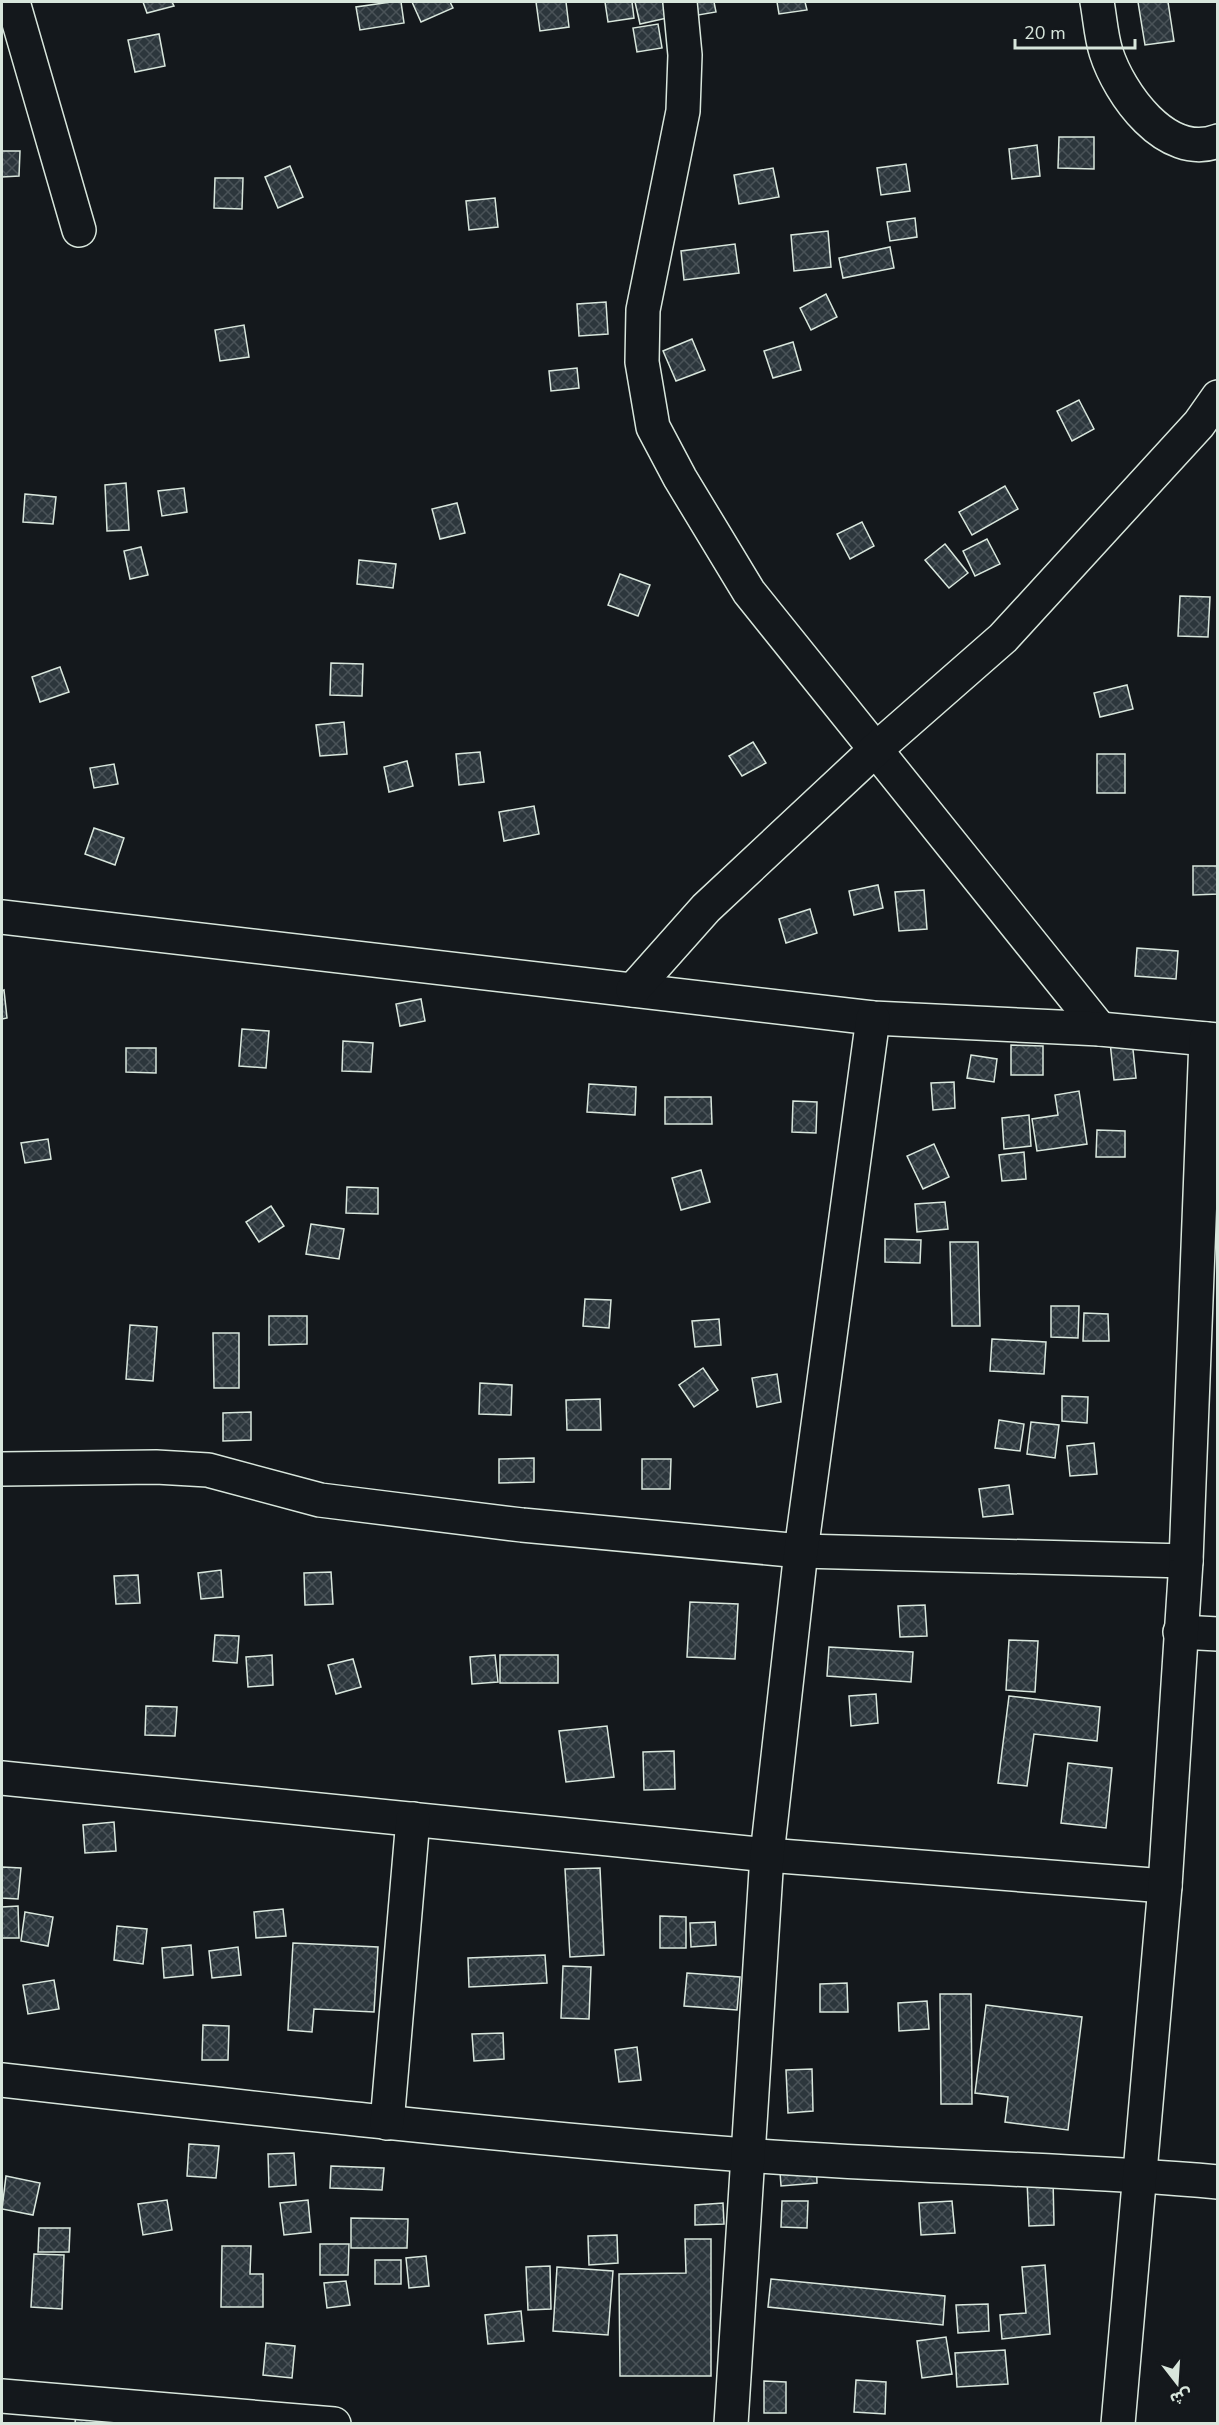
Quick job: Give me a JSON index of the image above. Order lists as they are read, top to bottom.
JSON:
{
  "scale_bar": "20 m",
  "north": "bottom"
}
